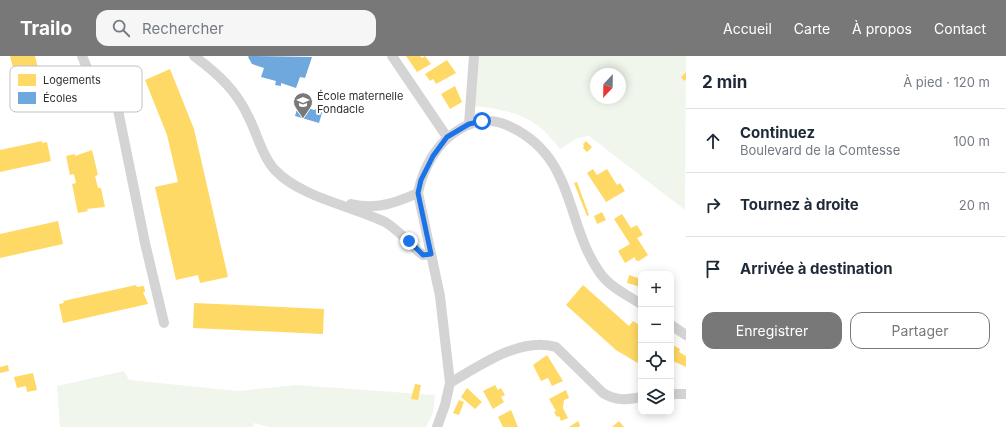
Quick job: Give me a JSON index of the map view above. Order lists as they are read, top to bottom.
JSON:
{
  "places": {
    "school or university": ["École maternelle Fondacle"]
  },
  "legend": ["Logements", "Écoles"],
  "north": "bottom",
  "page": {
    "header": "Trailo",
    "search": "Rechercher",
    "nav": [
      "Accueil",
      "Carte",
      "À propos",
      "Contact"
    ],
    "heading": ["2 min", "À pied · 120 m"],
    "list": [
      ["Continuez", "Boulevard de la Comtesse", "100 m"],
      ["Tournez à droite", "20 m"],
      "Arrivée à destination"
    ],
    "map_buttons": ["+", "−"],
    "buttons": ["Enregistrer", "Partager"]
  }
}
